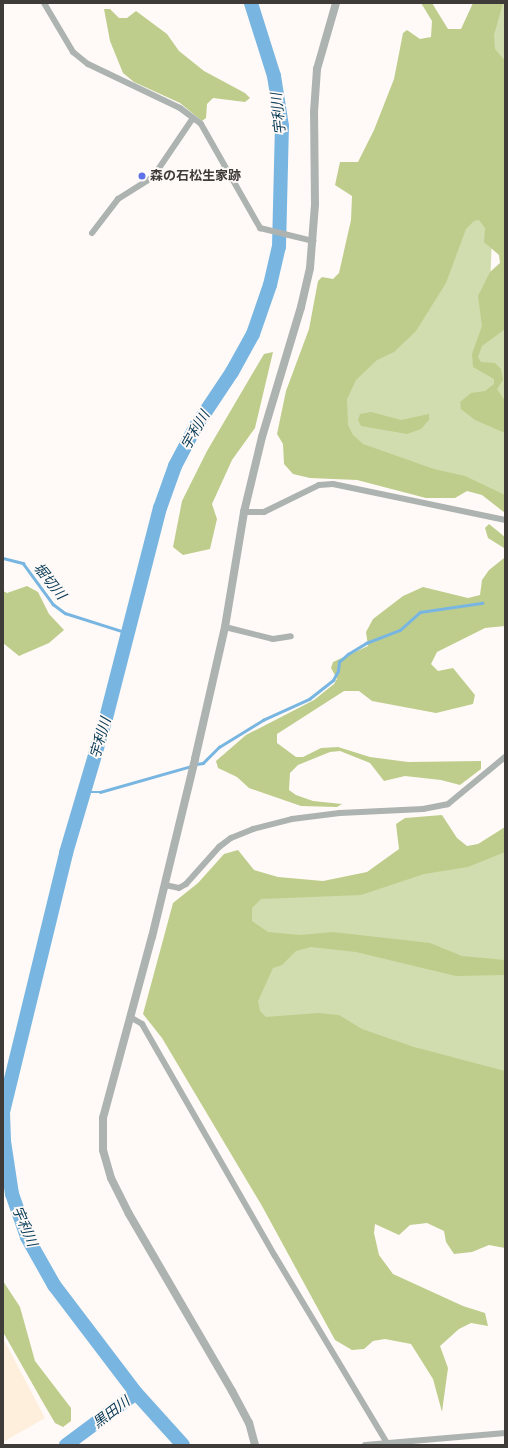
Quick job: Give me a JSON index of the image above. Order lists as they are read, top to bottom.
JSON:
{
  "water": ["宇利川", "堀切川", "黒田川"],
  "places": ["森の石松生家跡"]
}
